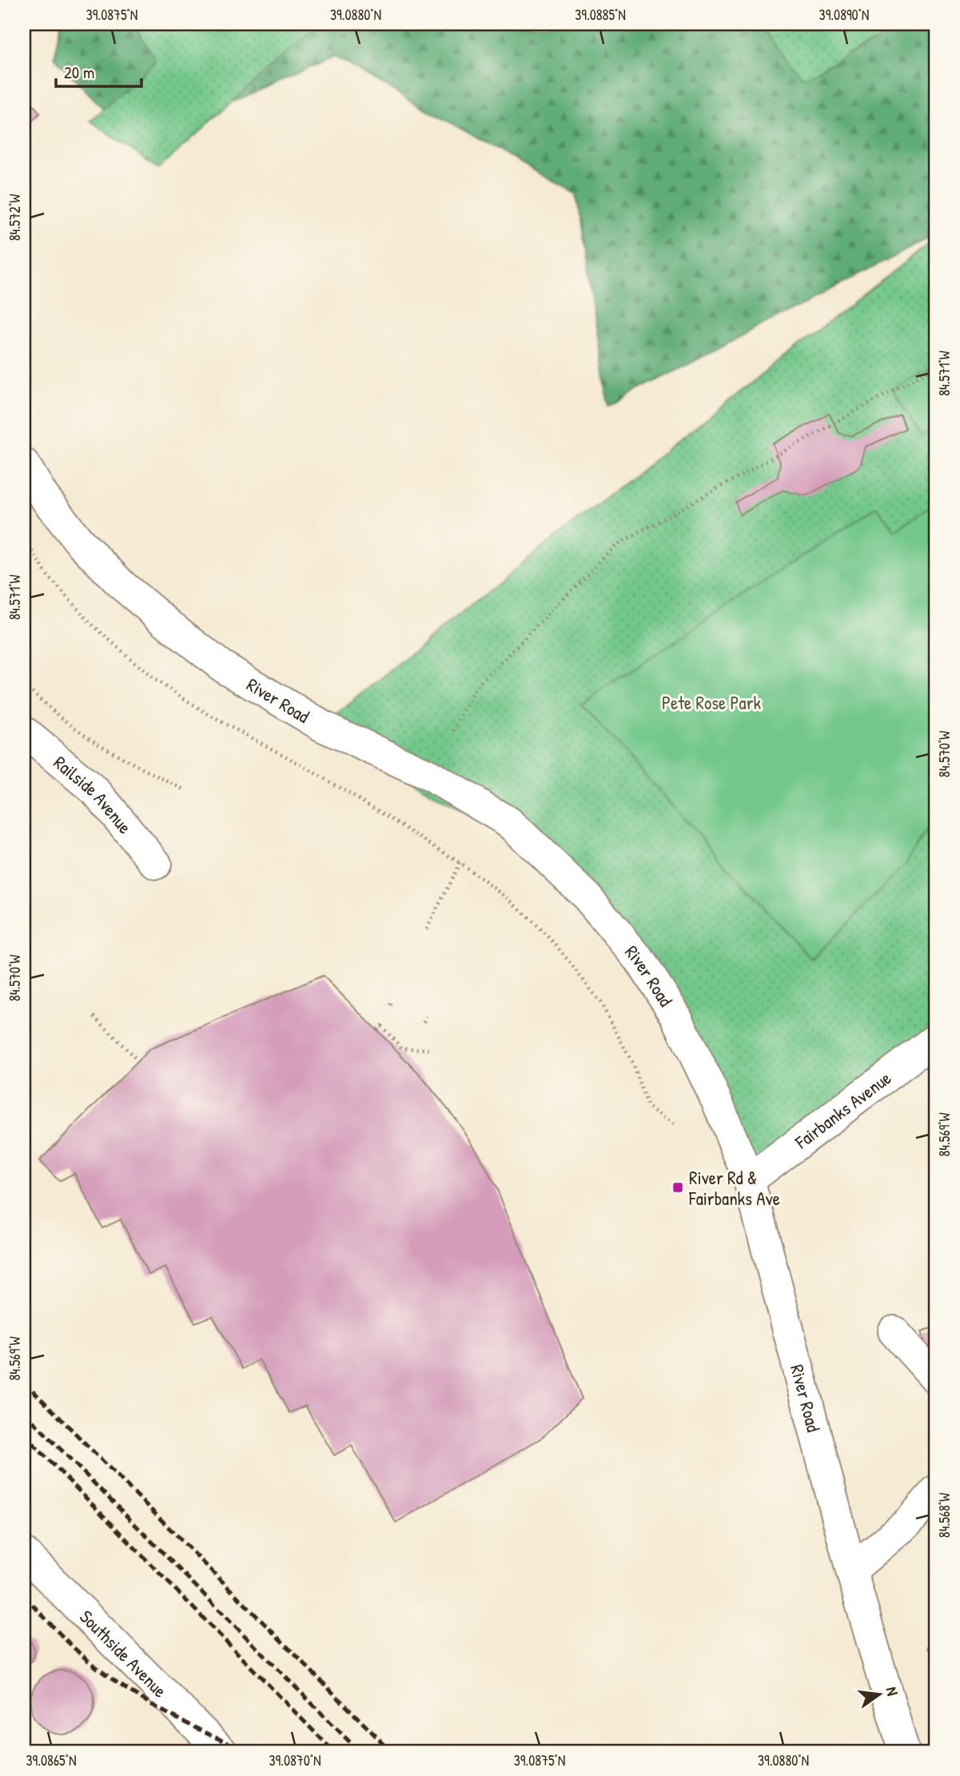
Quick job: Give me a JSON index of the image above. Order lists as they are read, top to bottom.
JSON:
{
  "streets": {
    "main road": [
      "River Road",
      "Railside Avenue",
      "Fairbanks Avenue",
      "Southside Avenue"
    ]
  },
  "crossings": [
    ["River Road", "Fairbanks Avenue"]
  ],
  "parks": ["Pete Rose Park"],
  "places": {
    "transit": ["River Rd & Fairbanks Ave"]
  },
  "scale_bar": "20 m",
  "north": "right",
  "coordinates": [
    "39.0875°N",
    "39.0880°N",
    "39.0885°N",
    "39.0890°N",
    "84.572°W",
    "84.571°W",
    "84.570°W",
    "84.569°W",
    "84.568°W",
    "39.0865°N",
    "39.0870°N"
  ]
}
